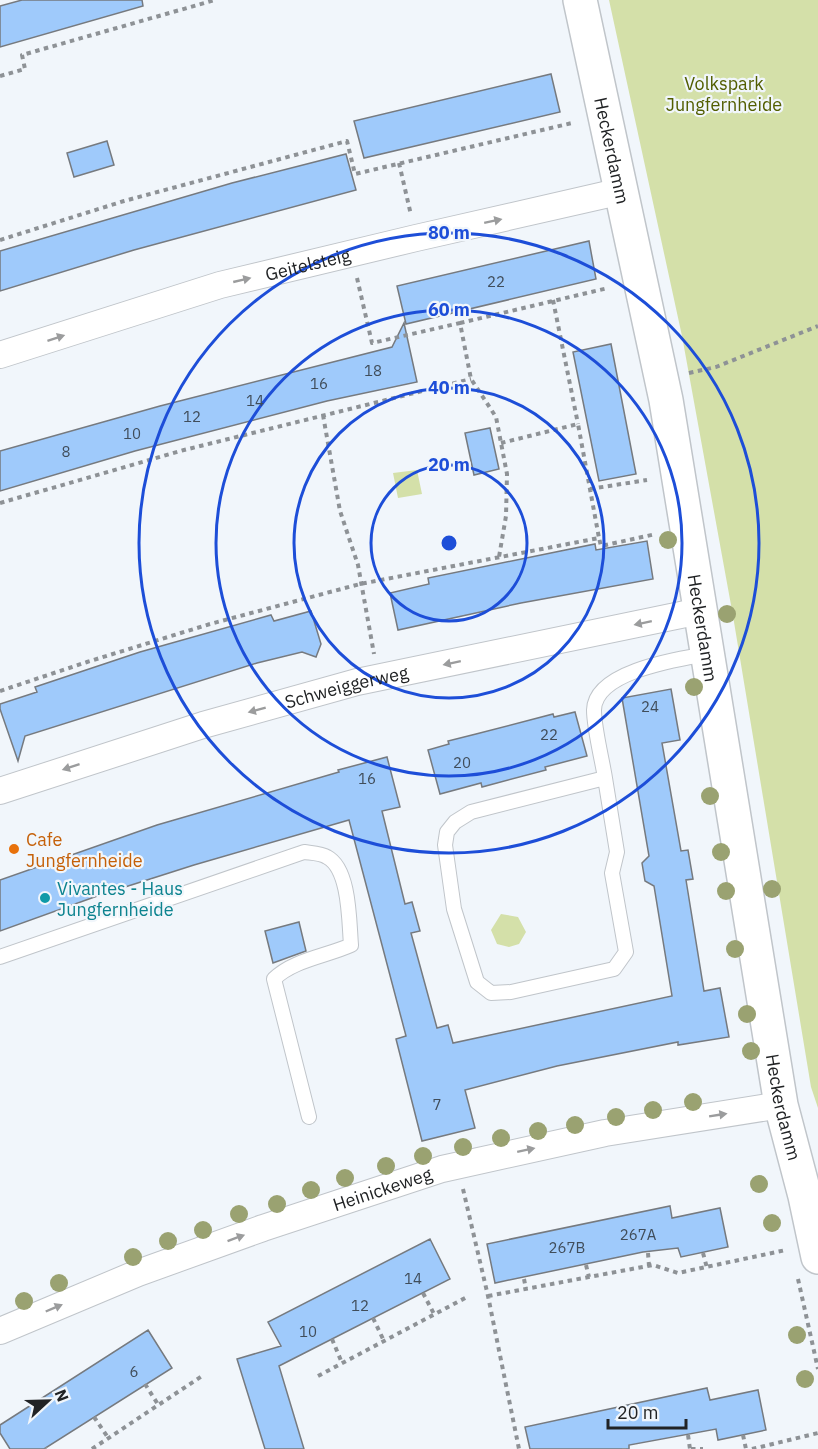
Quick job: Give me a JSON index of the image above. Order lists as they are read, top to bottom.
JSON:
{
  "streets": {
    "street": [
      "Heckerdamm",
      "Geitelsteig",
      "Schweiggerweg",
      "Heinickeweg"
    ]
  },
  "crossings": [
    ["Heckerdamm", "Geitelsteig"],
    ["Heckerdamm", "Schweiggerweg"],
    ["Heckerdamm", "Heinickeweg"]
  ],
  "one_way": ["Geitelsteig", "Schweiggerweg", "Heinickeweg"],
  "parks": ["Volkspark Jungfernheide"],
  "places": ["Cafe Jungfernheide", "Vivantes - Haus Jungfernheide"],
  "house_numbers": [
    "22",
    "18",
    "16",
    "14",
    "12",
    "10",
    "8",
    "24",
    "22",
    "20",
    "16",
    "7",
    "267A",
    "267B",
    "14",
    "12",
    "10",
    "6"
  ],
  "scale_bar": "20 m",
  "north": "right",
  "rings": [
    "80 m",
    "60 m",
    "40 m",
    "20 m"
  ]
}
